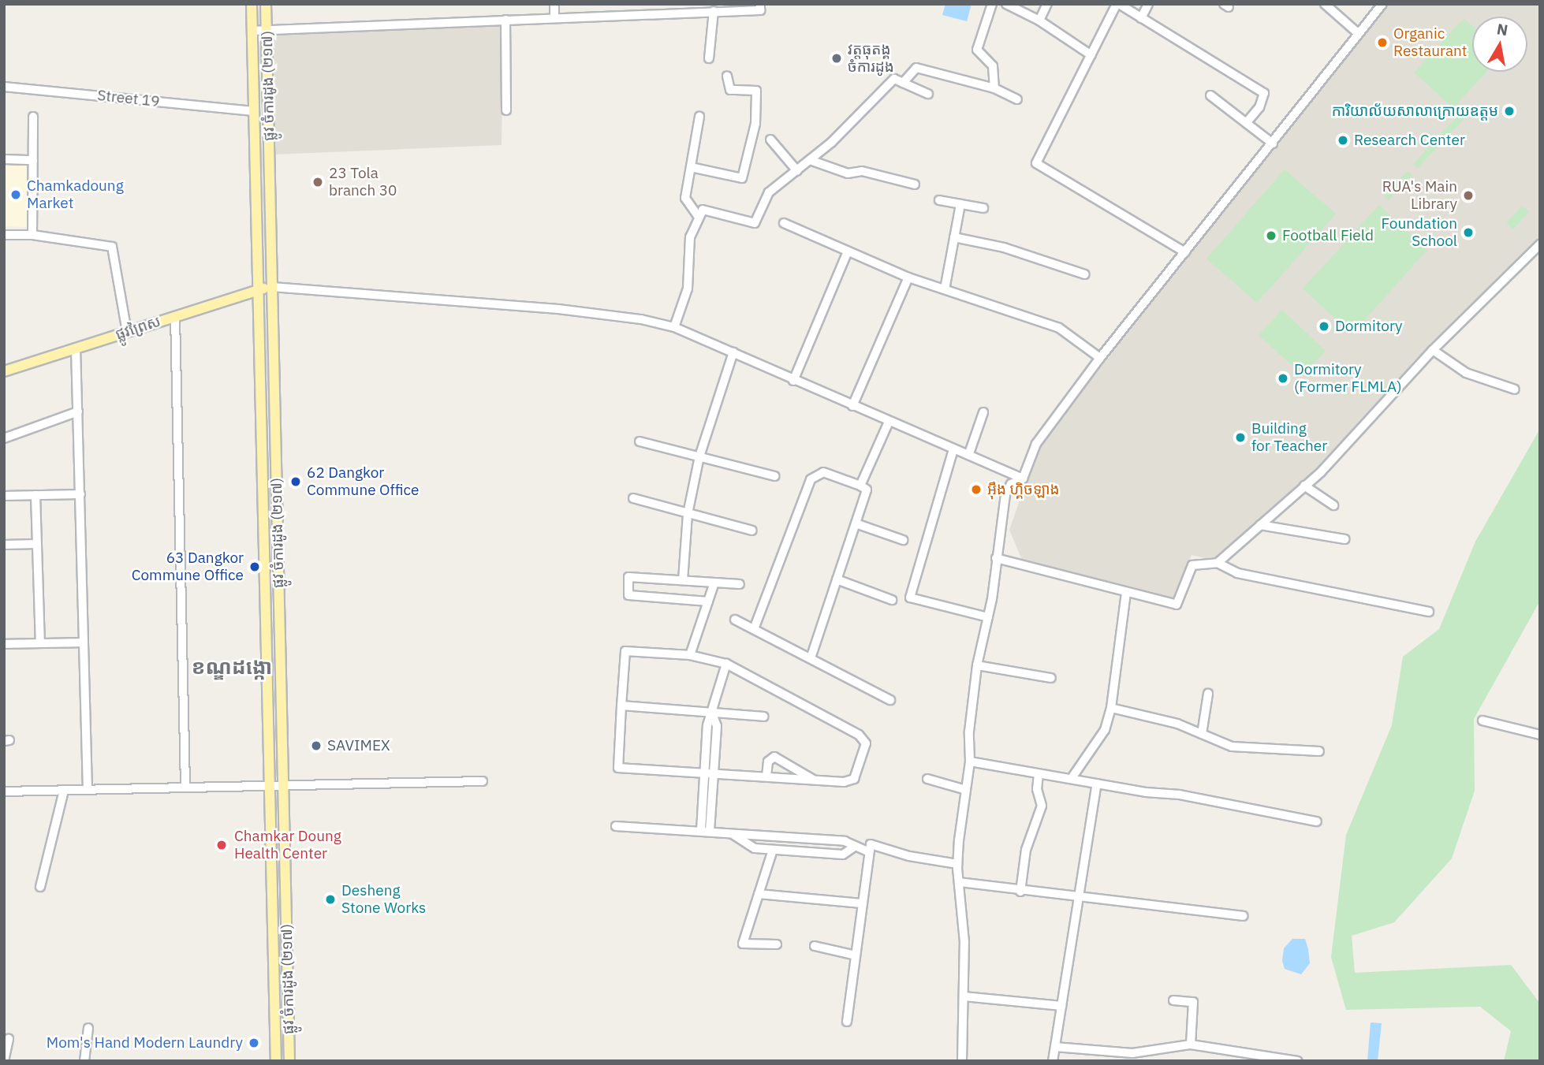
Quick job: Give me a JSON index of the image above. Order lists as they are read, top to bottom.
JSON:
{
  "streets": {
    "main road": ["ផ្លូវ ចំការដូង (២១៧)", "ផ្លូវព្រៃស"],
    "street": ["Street 19"]
  },
  "crossings": [
    ["ផ្លូវ ចំការដូង (២១៧)", "Street 19"],
    ["ផ្លូវ ចំការដូង (២១៧)", "ផ្លូវព្រៃស"]
  ],
  "districts": ["ខណ្ឌដង្កោ"],
  "places": [
    "Organic Restaurant",
    "វត្តធុតង្គ ចំការដូង",
    "ការិយាល័យសាលាក្រោយឧត្តម",
    "Research Center",
    "23 Tola branch 30",
    "Chamkadoung Market",
    "RUA's Main Library",
    "Foundation School",
    "Football Field",
    "Dormitory",
    "Dormitory (Former FLMLA)",
    "Building for Teacher",
    "62 Dangkor Commune Office",
    "អ៊ឹង ហ្គិចឡាង",
    "63 Dangkor Commune Office",
    "SAVIMEX",
    "Chamkar Doung Health Center",
    "Desheng Stone Works",
    "Mom's Hand Modern Laundry"
  ],
  "north": "top"
}
